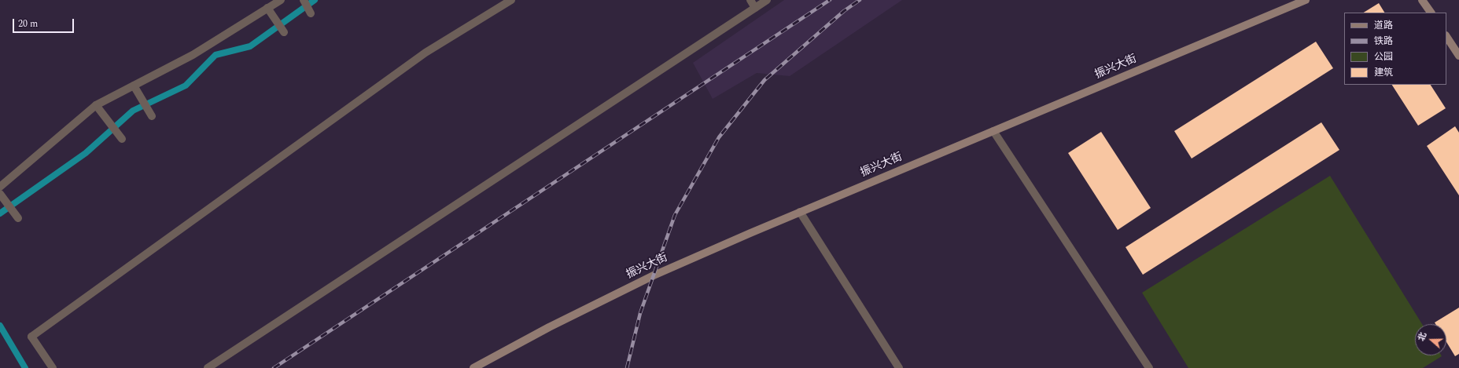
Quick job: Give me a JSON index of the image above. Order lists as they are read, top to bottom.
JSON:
{
  "streets": {
    "street": ["振兴大街"]
  },
  "legend": [
    "道路",
    "铁路",
    "公园",
    "建筑"
  ],
  "scale_bar": "20 m",
  "north": "left"
}
